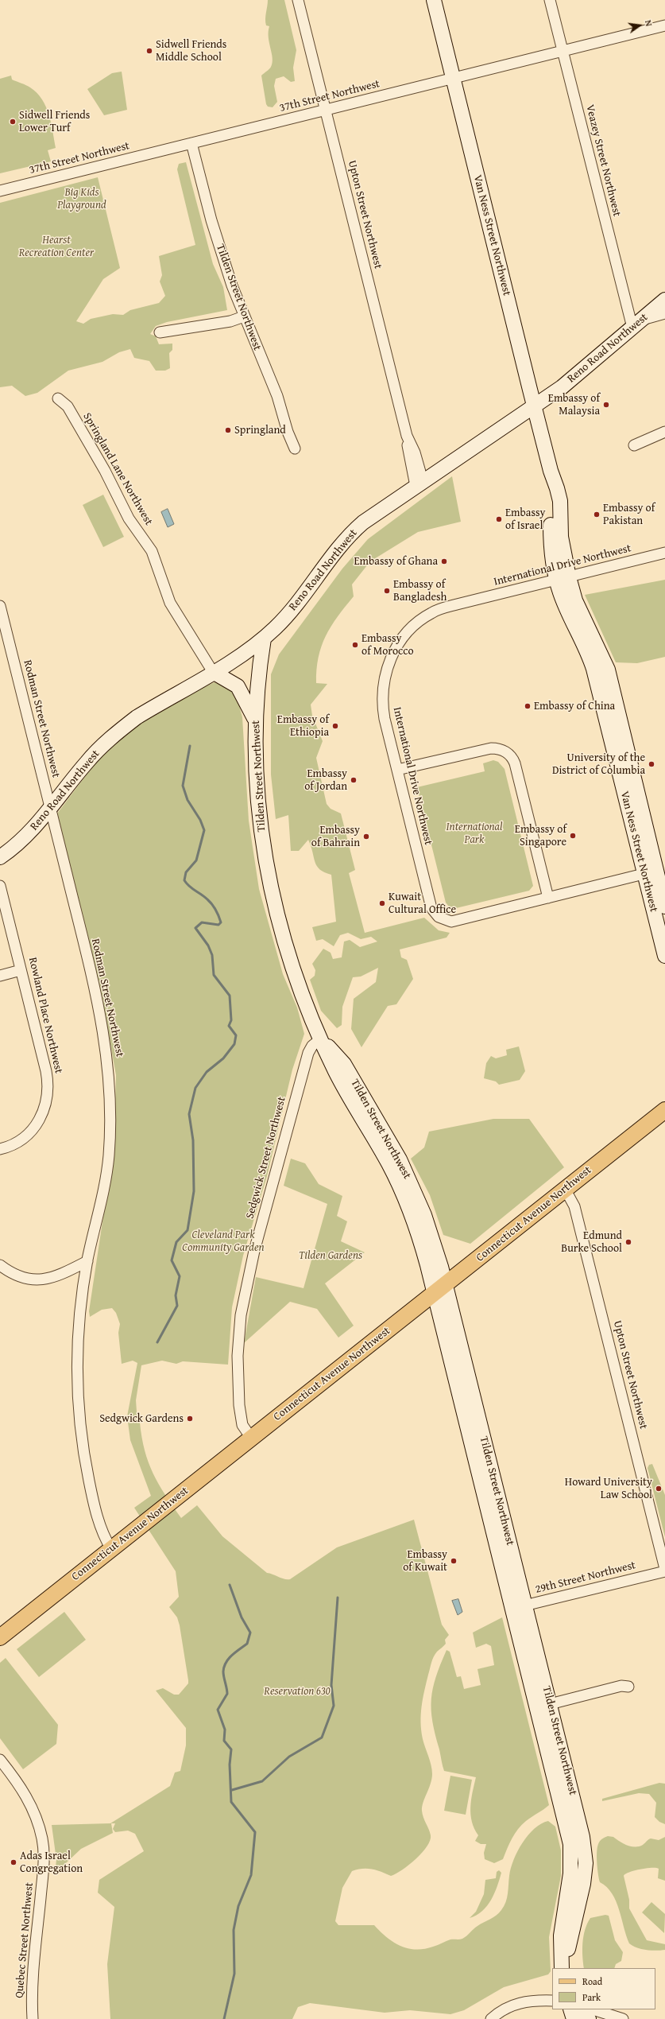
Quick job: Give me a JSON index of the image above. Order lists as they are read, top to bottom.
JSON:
{
  "streets": {
    "main road": [
      "Van Ness Street Northwest",
      "Tilden Street Northwest",
      "Reno Road Northwest",
      "Connecticut Avenue Northwest"
    ],
    "street": [
      "37th Street Northwest",
      "Veazey Street Northwest",
      "Upton Street Northwest",
      "Springland Lane Northwest",
      "International Drive Northwest",
      "Rodman Street Northwest",
      "Rowland Place Northwest",
      "Sedgwick Street Northwest",
      "29th Street Northwest",
      "Quebec Street Northwest"
    ]
  },
  "crossings": [
    ["37th Street Northwest", "Veazey Street Northwest"],
    ["37th Street Northwest", "Upton Street Northwest"],
    ["37th Street Northwest", "Van Ness Street Northwest"],
    ["37th Street Northwest", "Tilden Street Northwest"],
    ["Veazey Street Northwest", "Reno Road Northwest"],
    ["Upton Street Northwest", "Reno Road Northwest"],
    ["Upton Street Northwest", "Connecticut Avenue Northwest"],
    ["Van Ness Street Northwest", "Reno Road Northwest"],
    ["Van Ness Street Northwest", "International Drive Northwest"],
    ["Tilden Street Northwest", "Reno Road Northwest"],
    ["Tilden Street Northwest", "Sedgwick Street Northwest"],
    ["Tilden Street Northwest", "Connecticut Avenue Northwest"],
    ["Tilden Street Northwest", "29th Street Northwest"],
    ["Reno Road Northwest", "Springland Lane Northwest"],
    ["Reno Road Northwest", "Rodman Street Northwest"],
    ["Rodman Street Northwest", "Connecticut Avenue Northwest"],
    ["Sedgwick Street Northwest", "Connecticut Avenue Northwest"]
  ],
  "parks": [
    "Big Kids Playground",
    "Hearst Recreation Center",
    "International Park",
    "Cleveland Park Community Garden",
    "Tilden Gardens",
    "Reservation 630"
  ],
  "places": [
    "Sidwell Friends Middle School",
    "Sidwell Friends Lower Turf",
    "Embassy of Malaysia",
    "Springland",
    "Embassy of Pakistan",
    "Embassy of Israel",
    "Embassy of Ghana",
    "Embassy of Bangladesh",
    "Embassy of Morocco",
    "Embassy of China",
    "Embassy of Ethiopia",
    "University of the District of Columbia",
    "Embassy of Jordan",
    "Embassy of Singapore",
    "Embassy of Bahrain",
    "Kuwait Cultural Office",
    "Edmund Burke School",
    "Sedgwick Gardens",
    "Howard University Law School",
    "Embassy of Kuwait",
    "Adas Israel Congregation"
  ],
  "legend": ["Road", "Park"],
  "north": "right"
}
